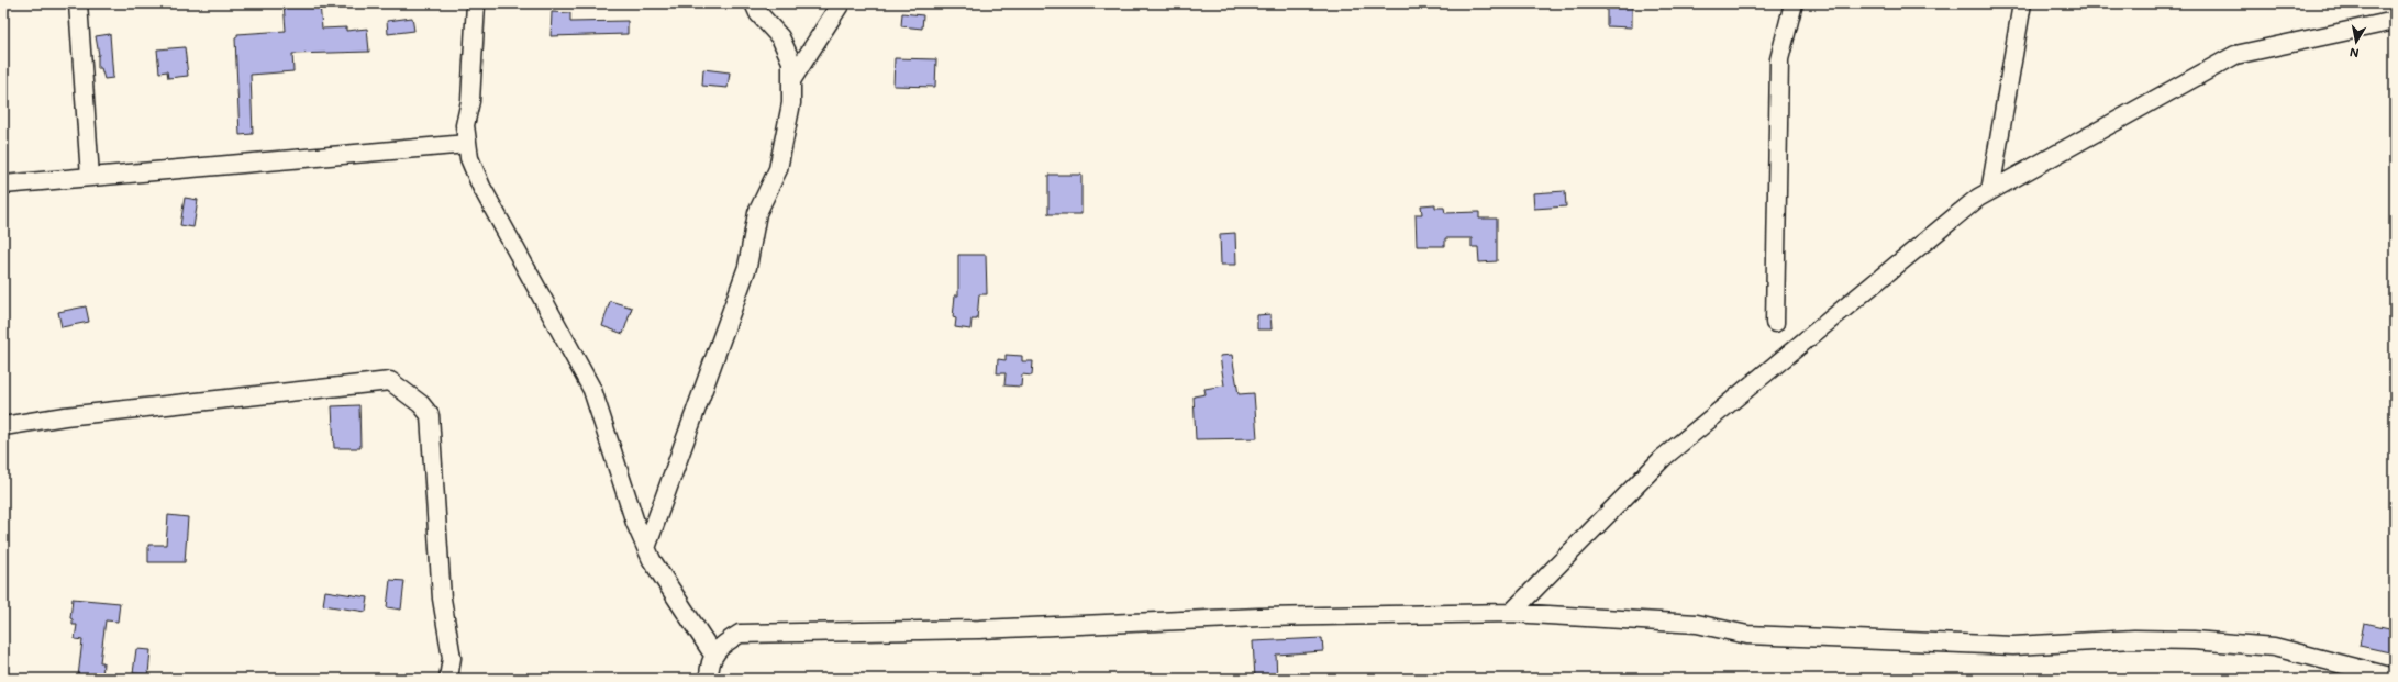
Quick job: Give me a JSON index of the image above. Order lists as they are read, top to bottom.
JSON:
{
  "north": "bottom"
}
